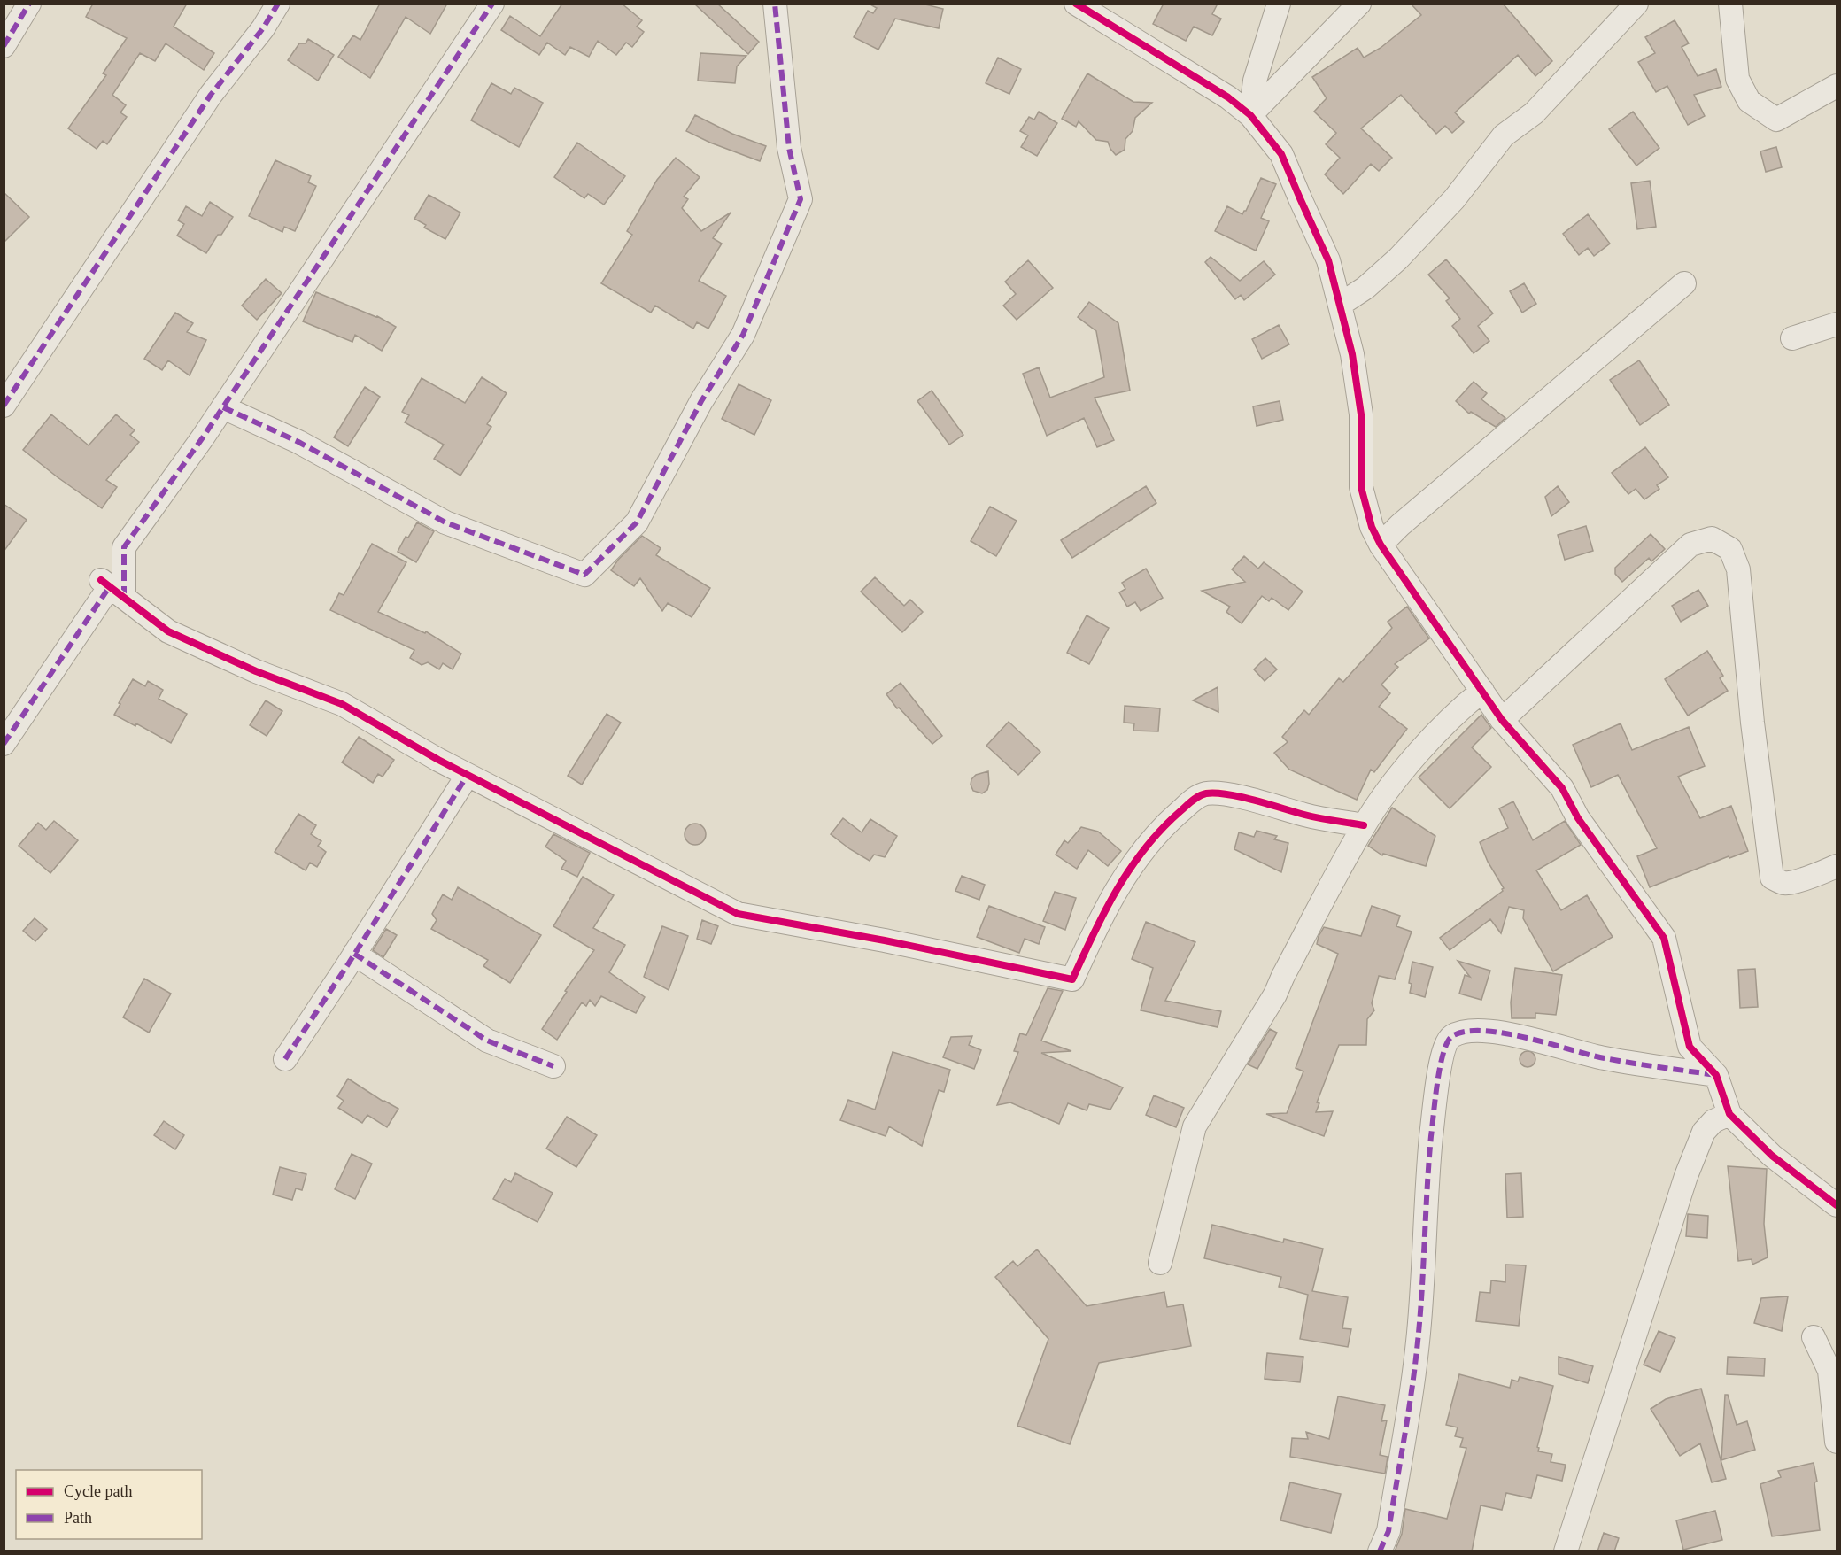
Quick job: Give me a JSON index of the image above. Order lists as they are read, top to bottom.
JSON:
{
  "legend": ["Cycle path", "Path"]
}
